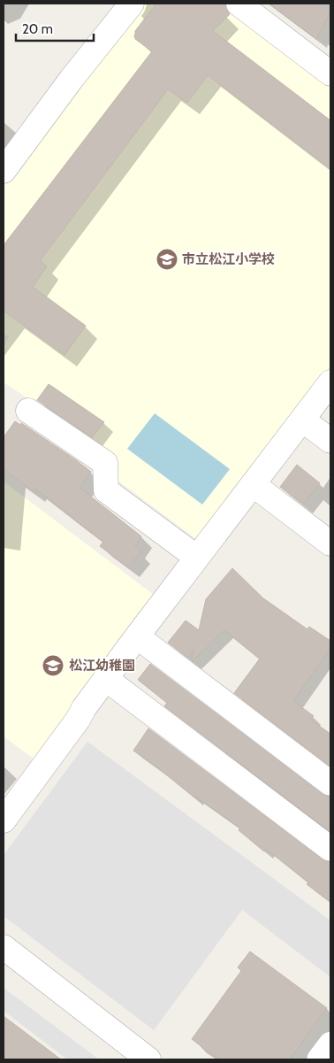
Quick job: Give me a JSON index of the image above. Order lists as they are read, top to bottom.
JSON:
{
  "places": {
    "school or university": ["市立松江小学校", "松江幼稚園"]
  },
  "scale_bar": "20 m"
}
